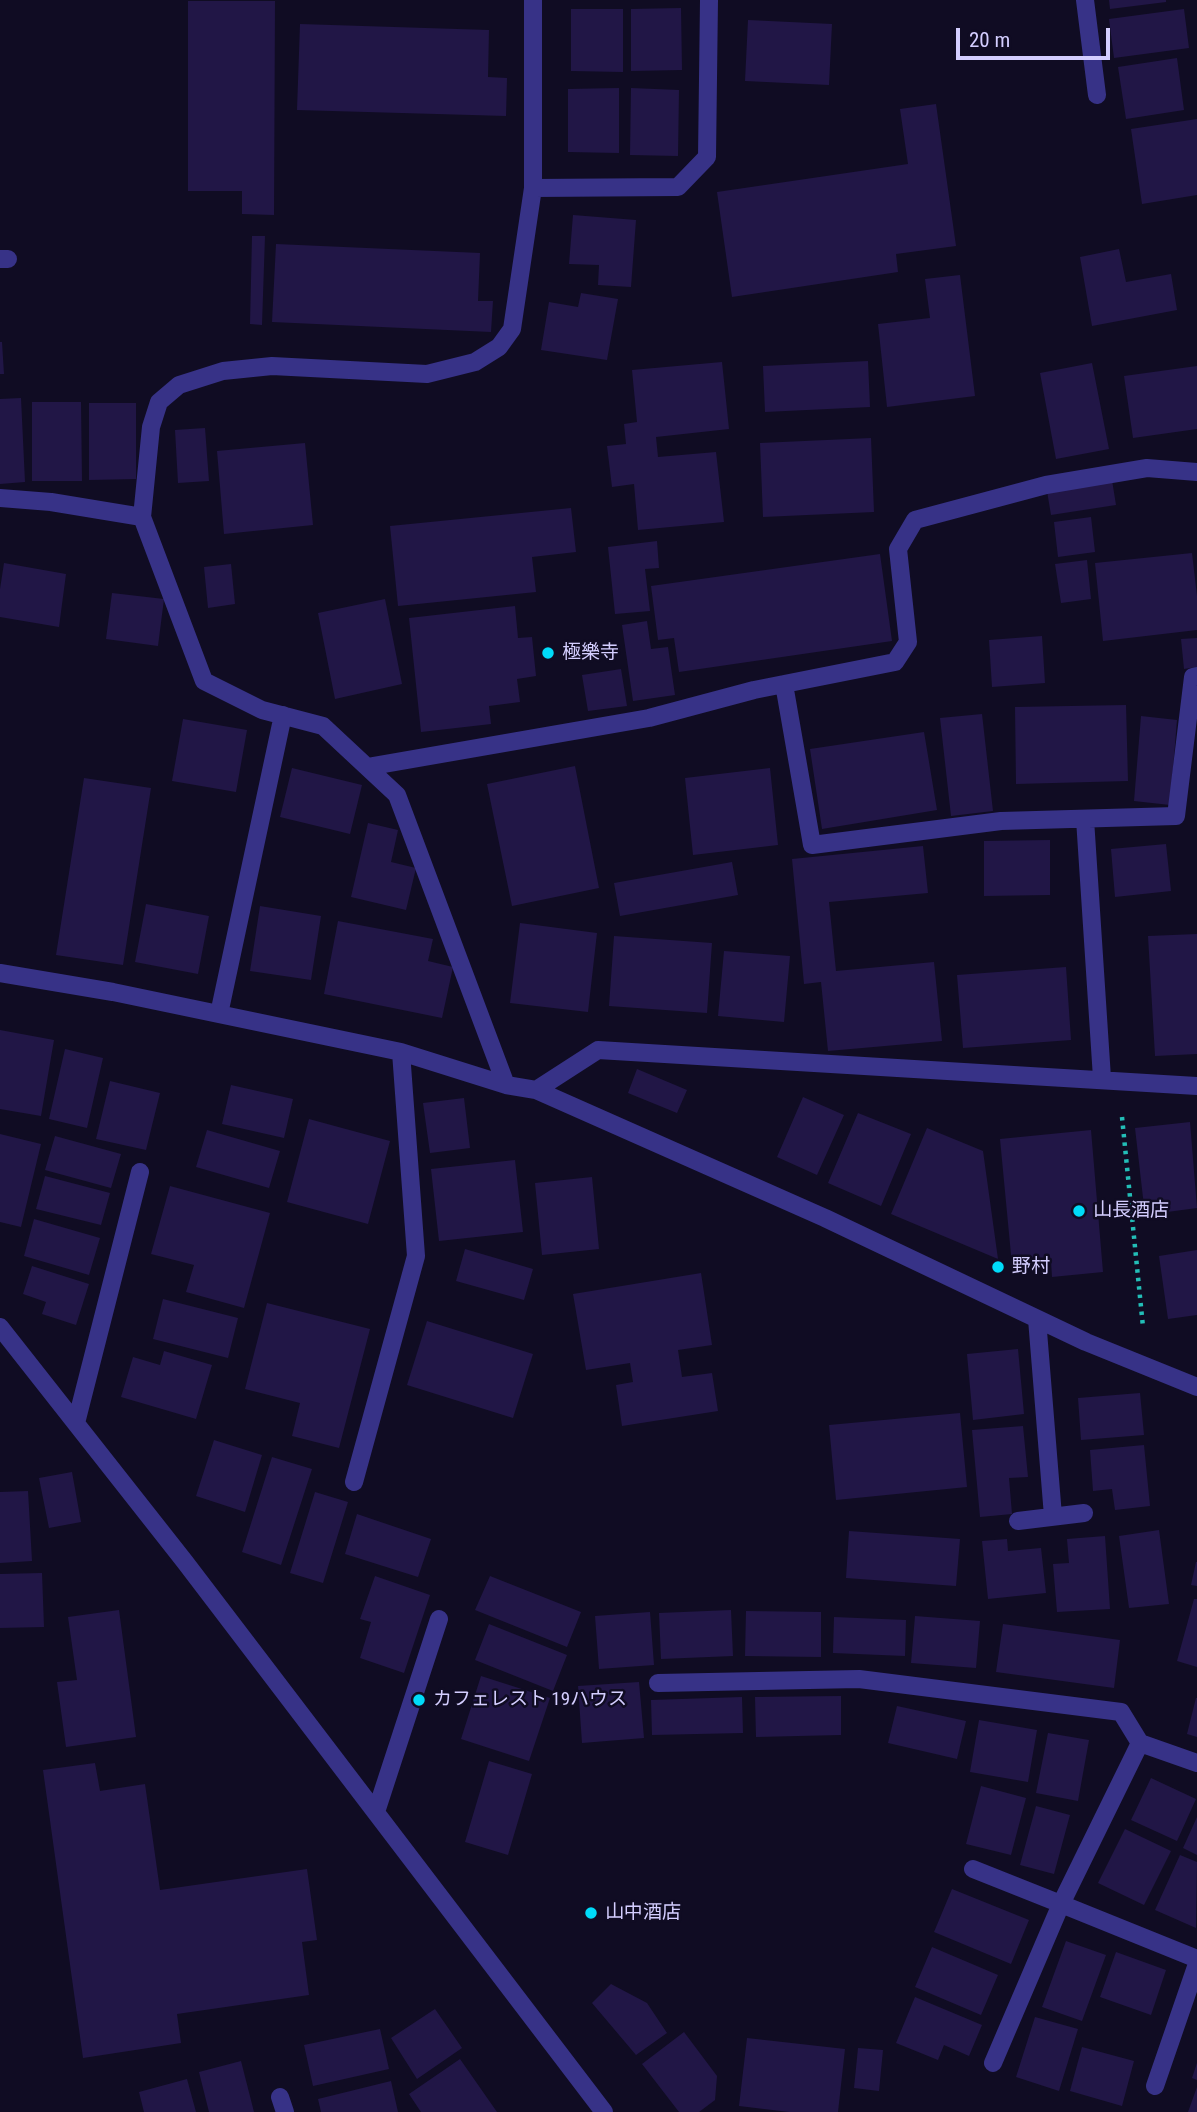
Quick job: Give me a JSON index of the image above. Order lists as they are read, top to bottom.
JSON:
{
  "places": [
    "極樂寺",
    "山長酒店",
    "野村",
    "カフェレスト 19ハウス",
    "山中酒店"
  ],
  "scale_bar": "20 m"
}
